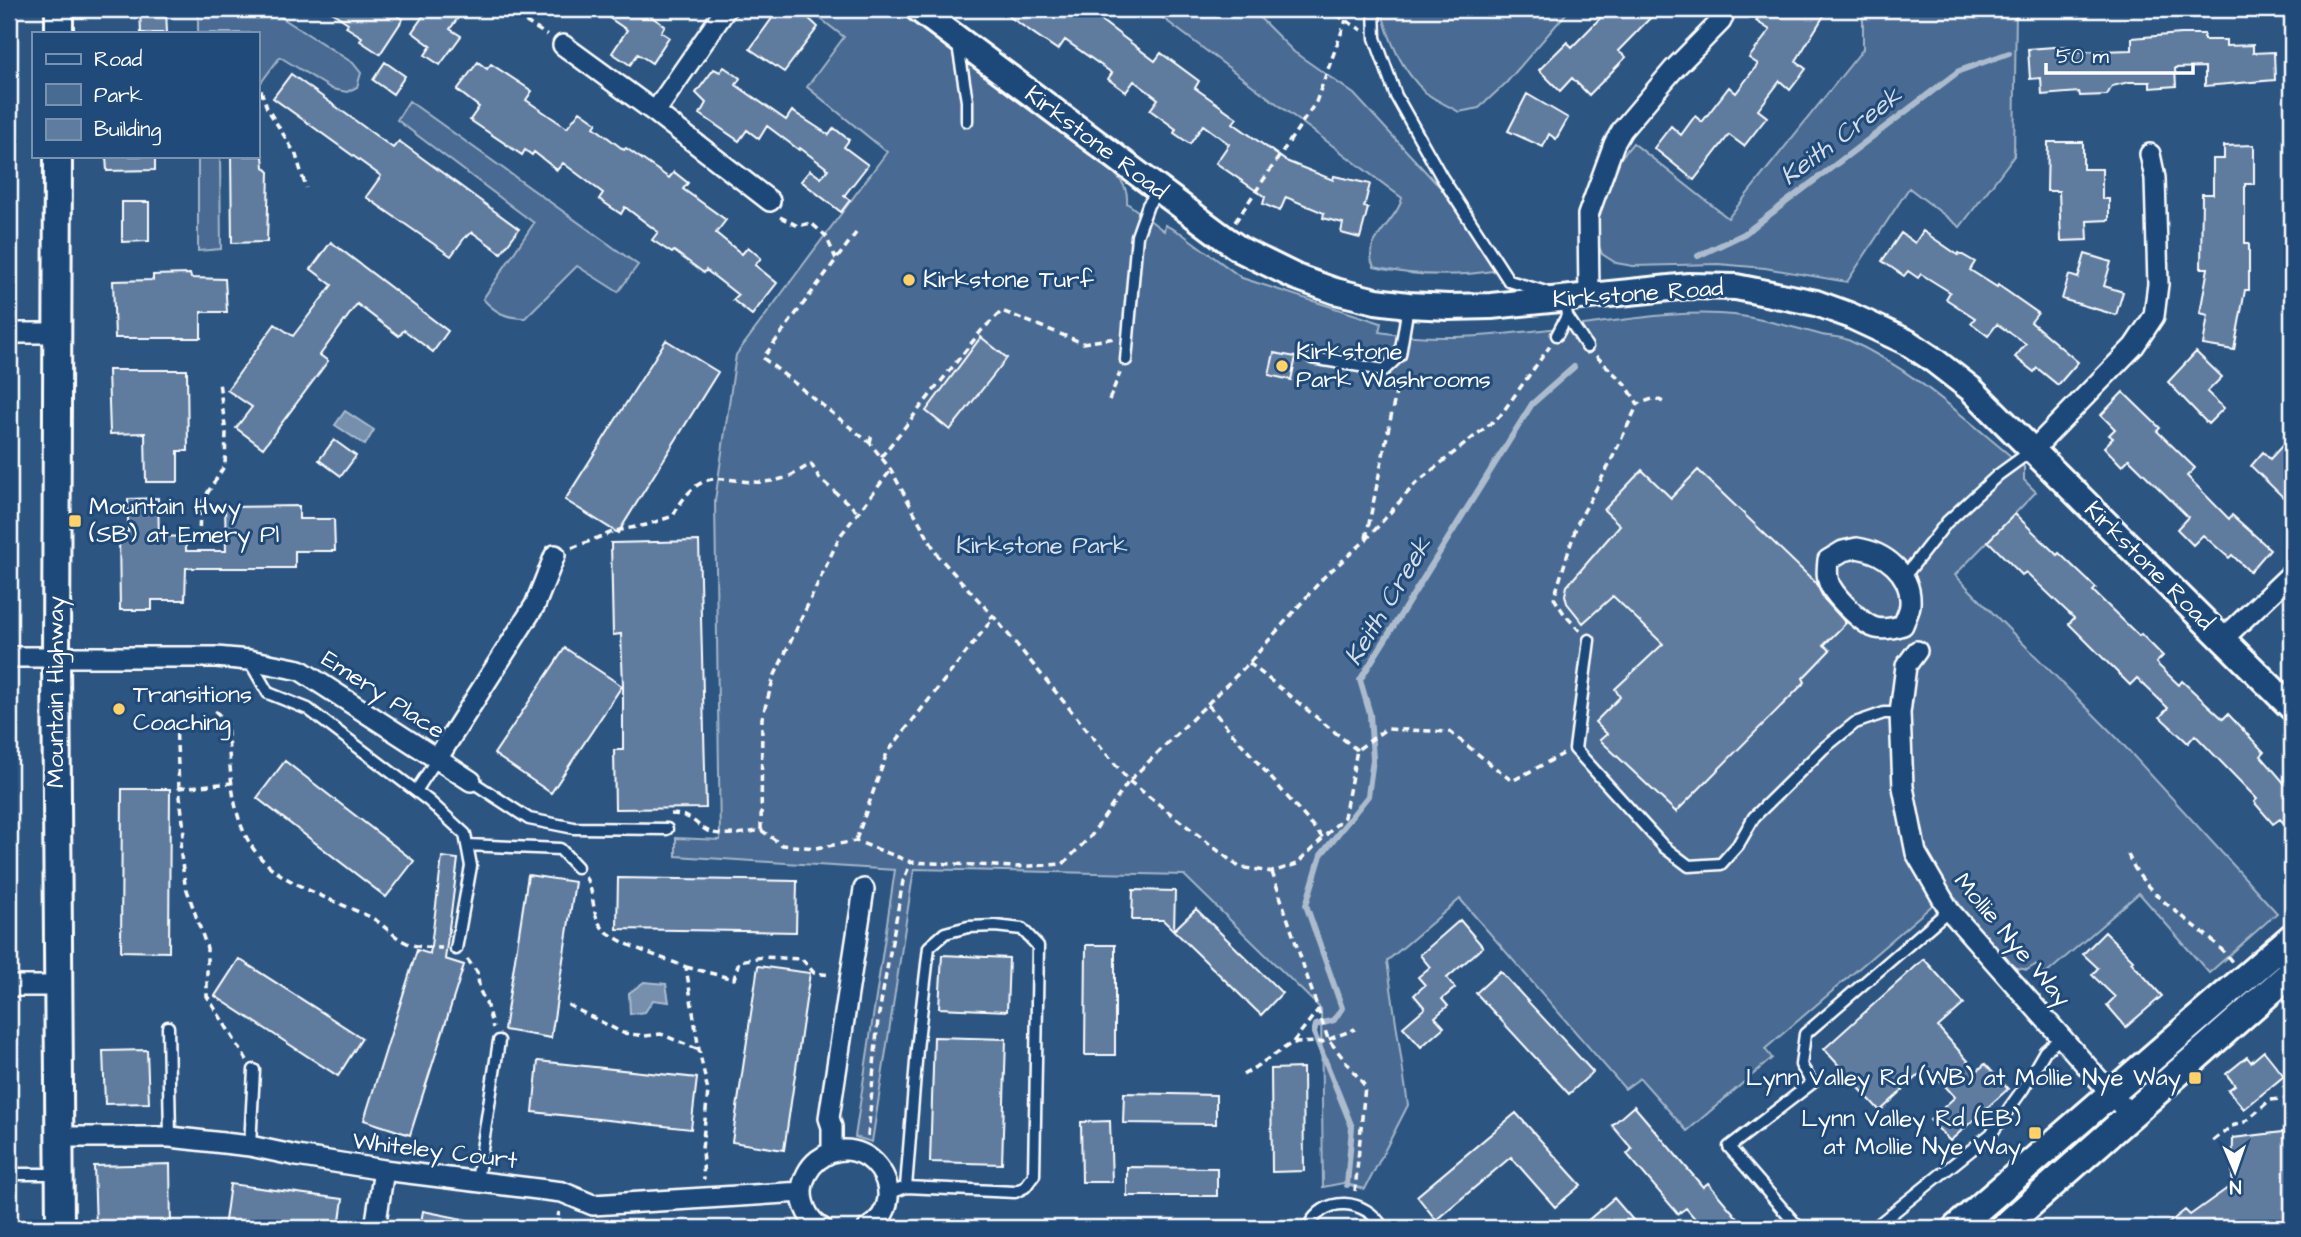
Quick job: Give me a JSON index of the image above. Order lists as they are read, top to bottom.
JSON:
{
  "streets": {
    "main road": ["Mountain Highway"],
    "street": [
      "Kirkstone Road",
      "Emery Place",
      "Mollie Nye Way",
      "Whiteley Court"
    ]
  },
  "crossings": [
    ["Mountain Highway", "Emery Place"],
    ["Mountain Highway", "Whiteley Court"]
  ],
  "water": ["Keith Creek"],
  "parks": ["Kirkstone Park"],
  "places": {
    "other": ["Kirkstone Turf", "Kirkstone Park Washrooms", "Transitions Coaching"],
    "transit": ["Mountain Hwy (SB) at Emery Pl", "Lynn Valley Rd (WB) at Mollie Nye Way", "Lynn Valley Rd (EB) at Mollie Nye Way"]
  },
  "legend": ["Road", "Park", "Building"],
  "scale_bar": "50 m",
  "north": "bottom"
}
